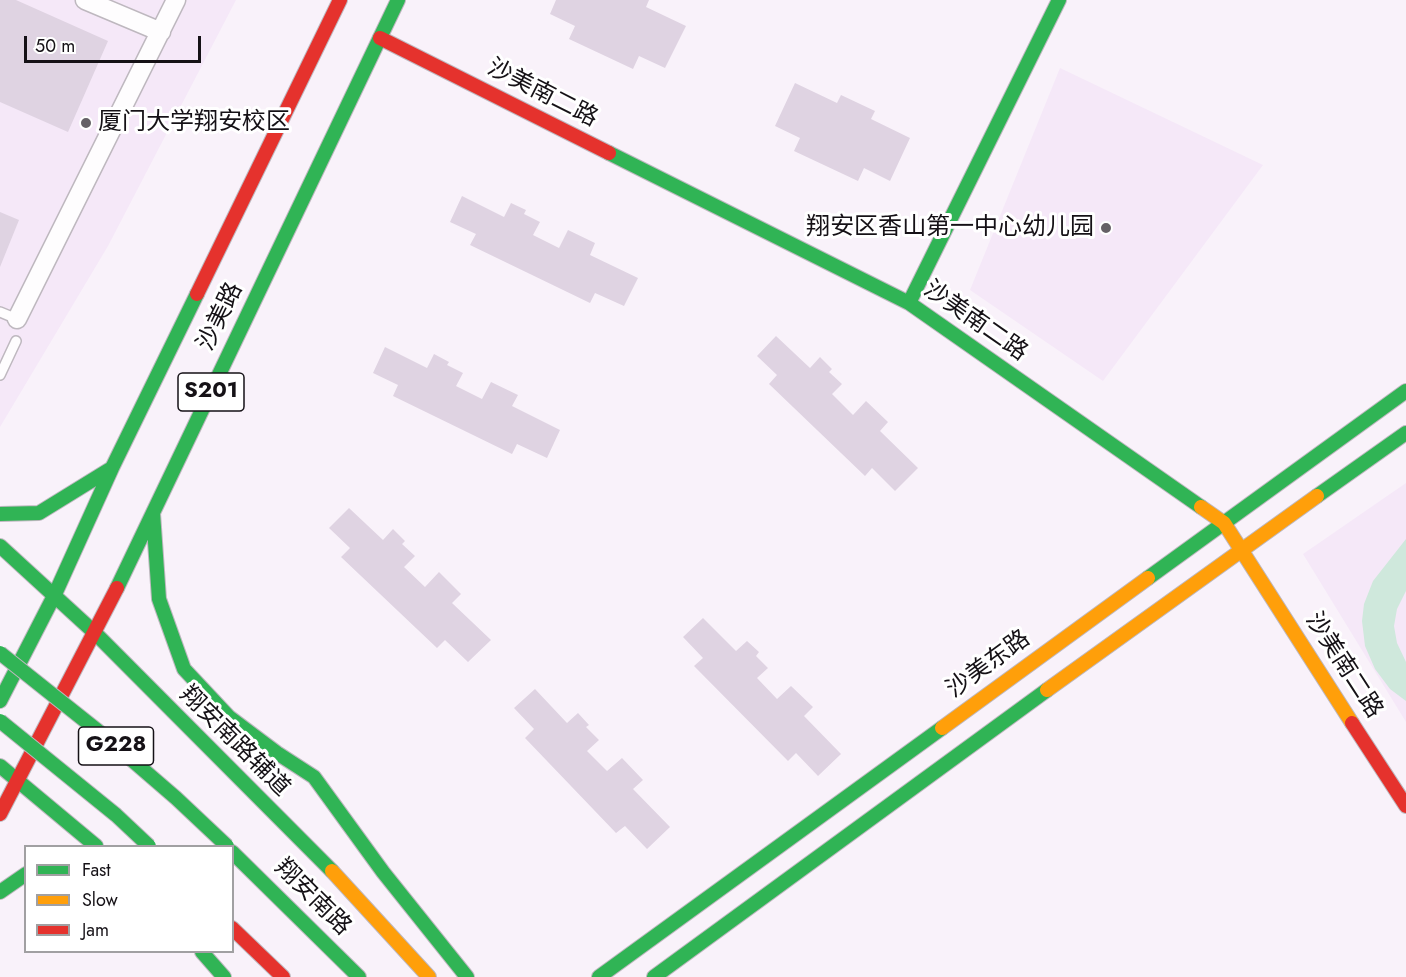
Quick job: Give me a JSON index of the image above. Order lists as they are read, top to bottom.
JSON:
{
  "streets": {
    "main road": [
      "沙美南二路",
      "沙美路",
      "S201",
      "沙美东路",
      "翔安南路辅道",
      "G228",
      "翔安南路"
    ]
  },
  "crossings": [
    ["沙美南二路", "沙美路"],
    ["沙美南二路", "沙美东路"],
    ["沙美路", "翔安南路辅道"]
  ],
  "places": ["厦门大学翔安校区", "翔安区香山第一中心幼儿园"],
  "legend": ["Fast", "Slow", "Jam"],
  "scale_bar": "50 m"
}
